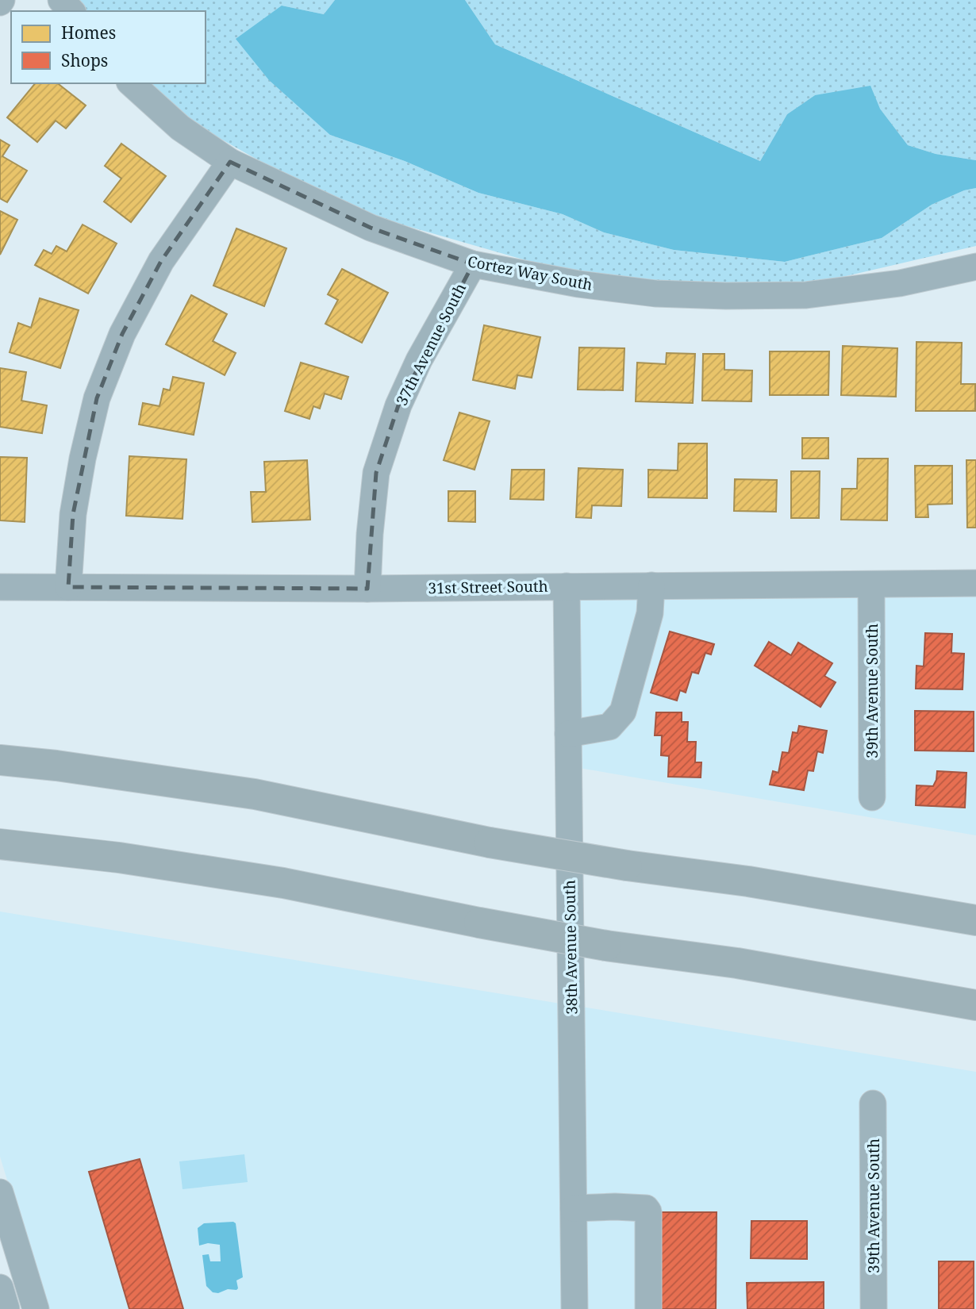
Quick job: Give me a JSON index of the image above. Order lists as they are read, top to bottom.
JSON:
{
  "streets": {
    "street": [
      "Cortez Way South",
      "37th Avenue South",
      "31st Street South",
      "39th Avenue South",
      "38th Avenue South"
    ]
  },
  "crossings": [
    ["Cortez Way South", "37th Avenue South"],
    ["37th Avenue South", "31st Street South"],
    ["31st Street South", "39th Avenue South"],
    ["31st Street South", "38th Avenue South"]
  ],
  "legend": ["Homes", "Shops"]
}
